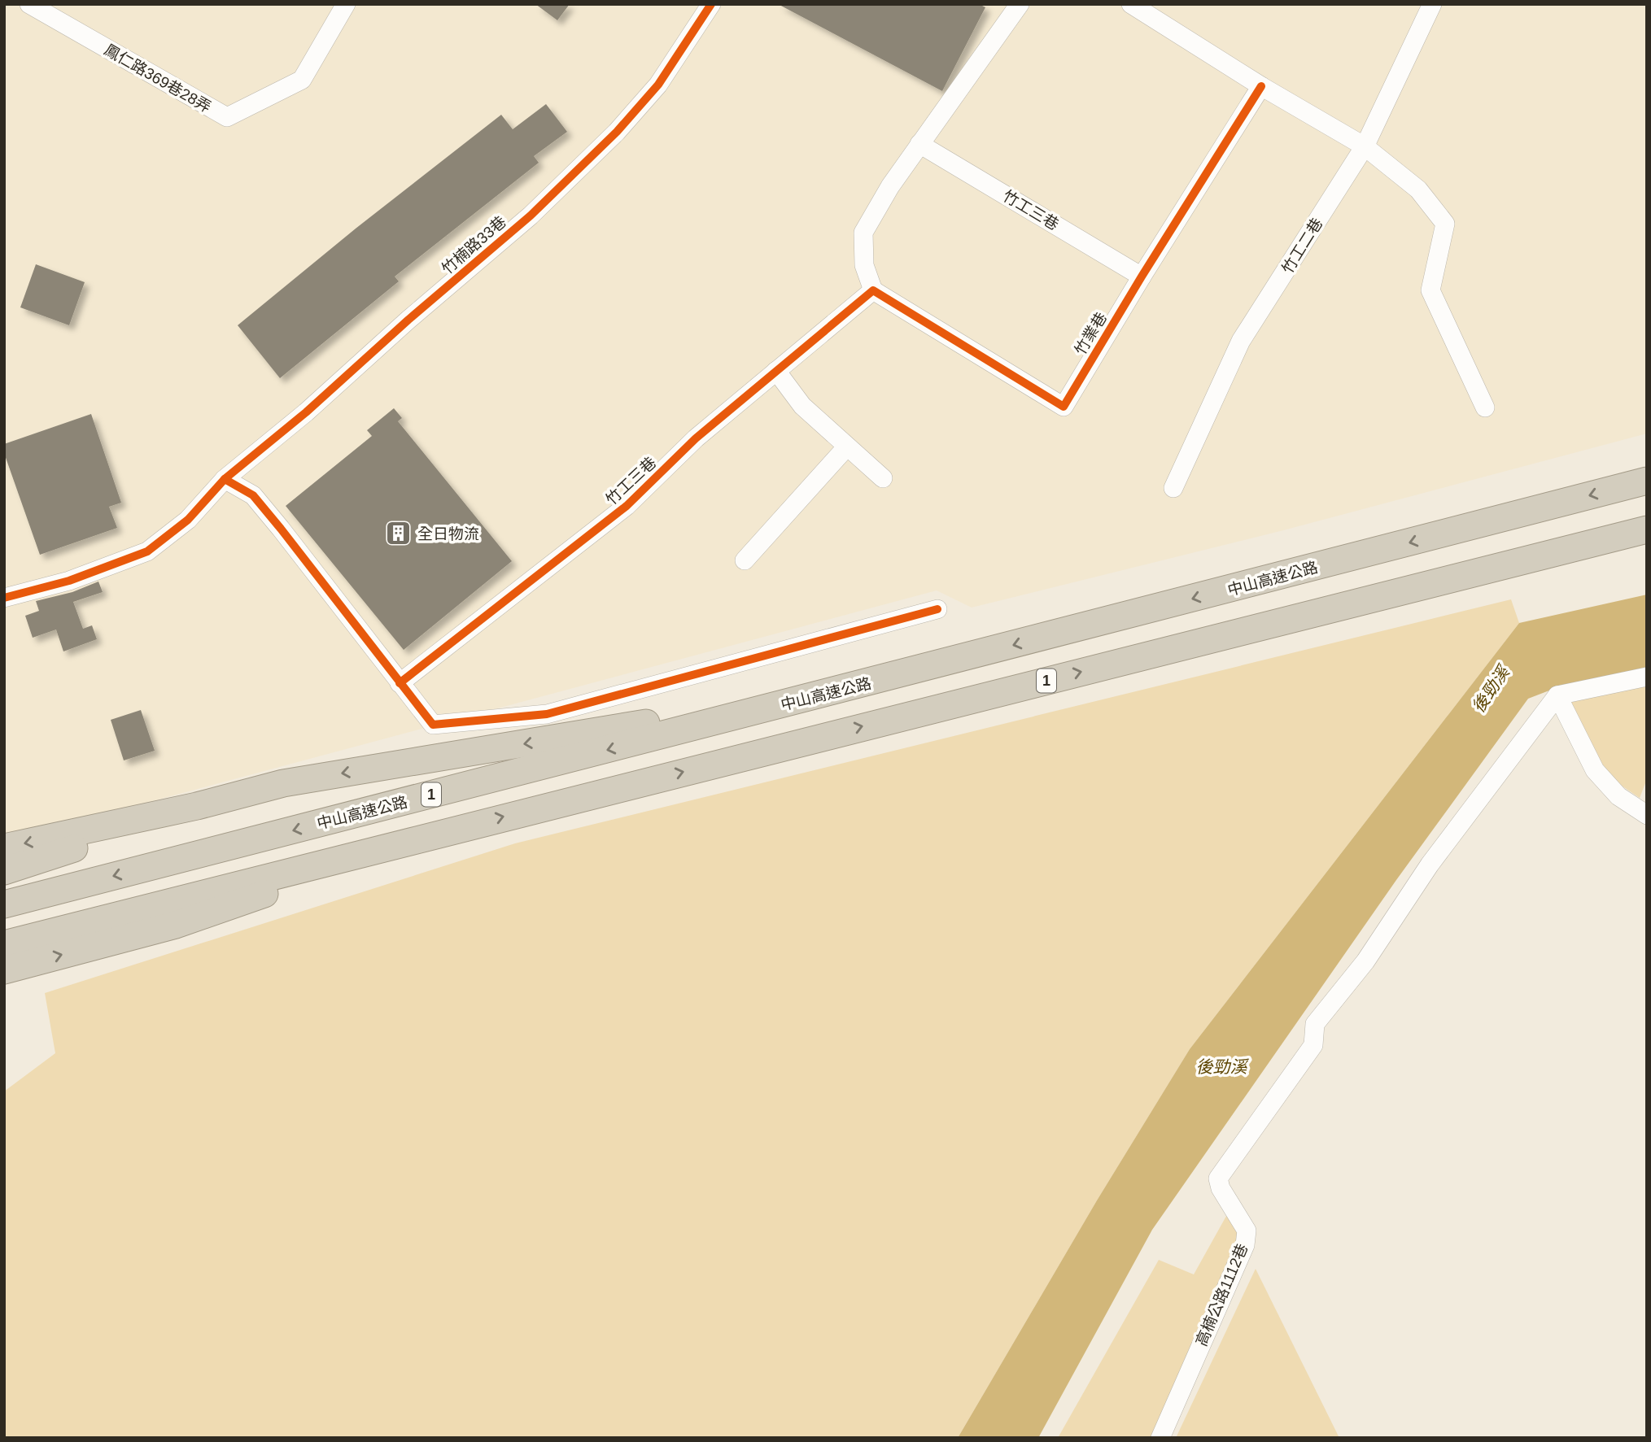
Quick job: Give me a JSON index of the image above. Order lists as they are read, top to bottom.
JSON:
{
  "streets": {
    "highway": ["中山高速公路", "1"],
    "street": [
      "鳳仁路369巷28弄",
      "竹工三巷",
      "竹楠路33巷",
      "竹工二巷",
      "竹業巷",
      "高楠公路1112巷"
    ]
  },
  "crossings": [
    ["竹工三巷", "竹業巷"]
  ],
  "water": ["後勁溪"],
  "places": {
    "building": ["全日物流"]
  }
}
